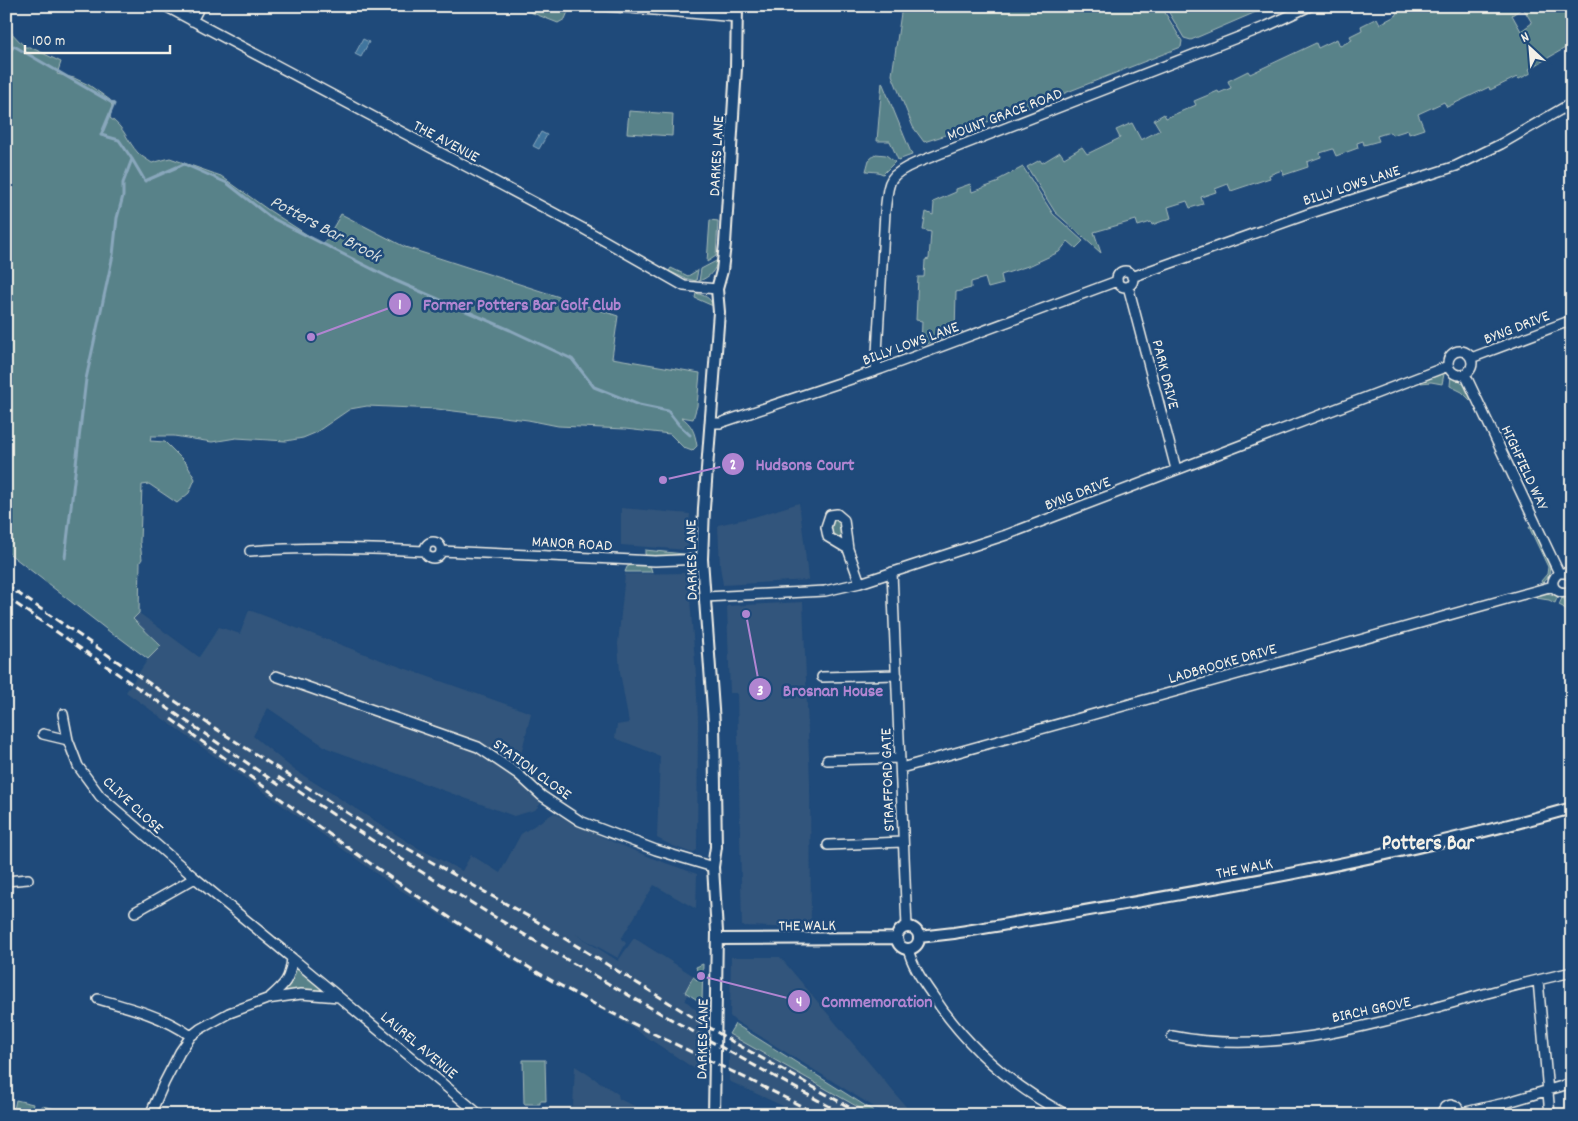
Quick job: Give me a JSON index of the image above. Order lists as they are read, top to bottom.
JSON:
{
  "streets": {
    "street": [
      "MOUNT GRACE ROAD",
      "THE AVENUE",
      "DARKES LANE",
      "BILLY LOWS LANE",
      "BYNG DRIVE",
      "PARK DRIVE",
      "HIGHFIELD WAY",
      "MANOR ROAD",
      "LADBROOKE DRIVE",
      "STATION CLOSE",
      "STRAFFORD GATE",
      "CLIVE CLOSE",
      "THE WALK",
      "BIRCH GROVE",
      "LAUREL AVENUE"
    ]
  },
  "crossings": [
    ["MOUNT GRACE ROAD", "BILLY LOWS LANE"],
    ["THE AVENUE", "DARKES LANE"],
    ["DARKES LANE", "BILLY LOWS LANE"],
    ["DARKES LANE", "BYNG DRIVE"],
    ["DARKES LANE", "MANOR ROAD"],
    ["DARKES LANE", "STATION CLOSE"],
    ["DARKES LANE", "THE WALK"],
    ["BILLY LOWS LANE", "PARK DRIVE"],
    ["BYNG DRIVE", "PARK DRIVE"],
    ["BYNG DRIVE", "HIGHFIELD WAY"],
    ["BYNG DRIVE", "STRAFFORD GATE"],
    ["LADBROOKE DRIVE", "STRAFFORD GATE"],
    ["STRAFFORD GATE", "THE WALK"],
    ["CLIVE CLOSE", "LAUREL AVENUE"]
  ],
  "districts": ["Potters Bar"],
  "water": ["Potters Bar Brook"],
  "places": [
    "Former Potters Bar Golf Club",
    "Hudsons Court",
    "Brosnan House",
    "Commemoration"
  ],
  "scale_bar": "100 m",
  "north": "top left"
}
